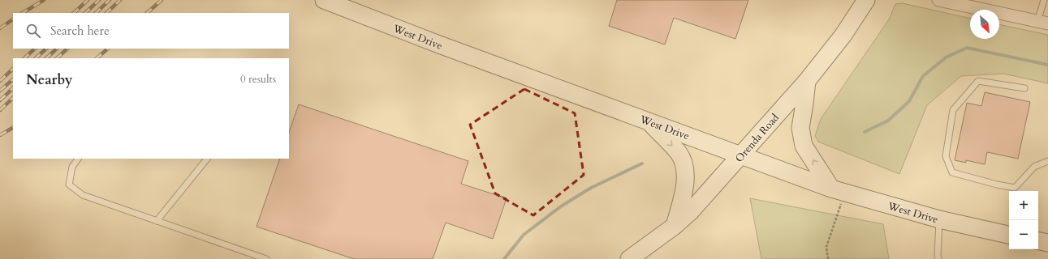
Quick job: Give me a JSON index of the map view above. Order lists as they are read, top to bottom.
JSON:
{
  "streets": {
    "street": ["West Drive", "Orenda Road"]
  },
  "crossings": [
    ["West Drive", "Orenda Road"]
  ],
  "north": "bottom right",
  "page": {
    "search": "Search here",
    "heading": ["Nearby", "0 results"],
    "map_buttons": ["+", "−"]
  }
}
